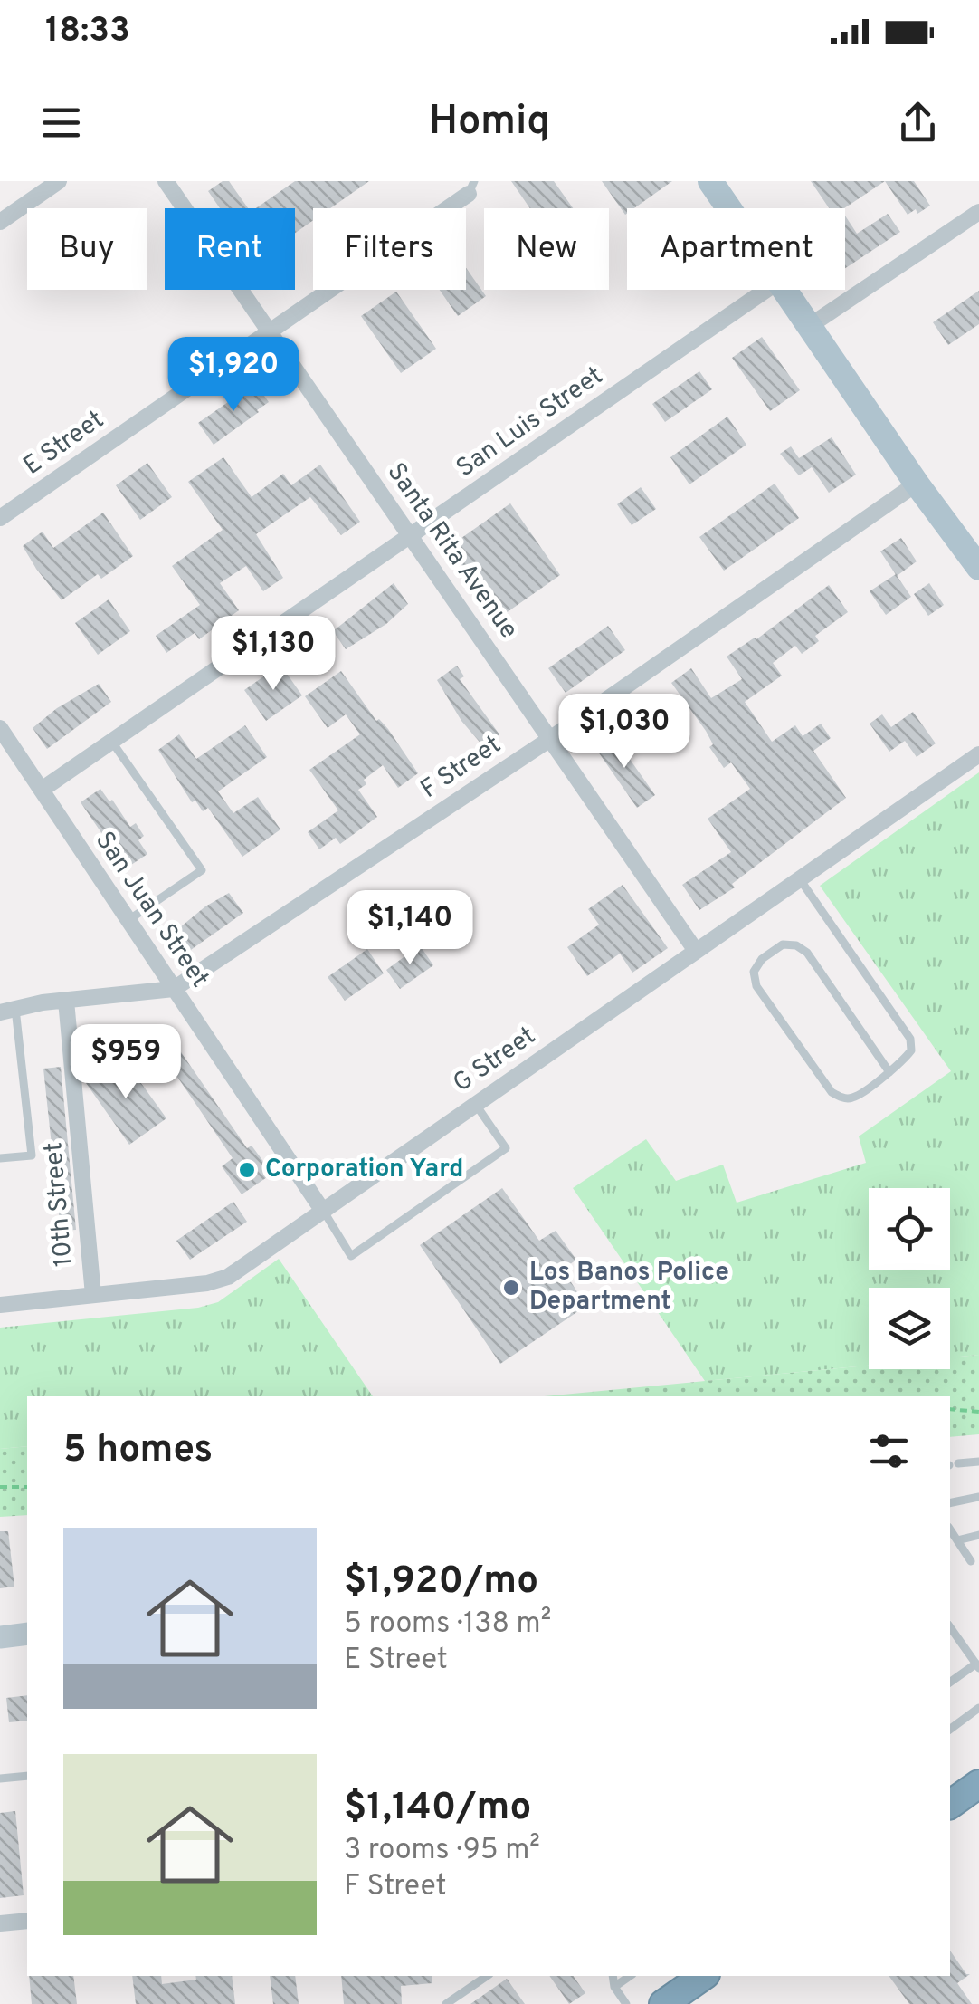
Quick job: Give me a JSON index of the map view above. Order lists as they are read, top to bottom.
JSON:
{
  "streets": {
    "street": [
      "San Luis Street",
      "E Street",
      "Santa Rita Avenue",
      "F Street",
      "San Juan Street",
      "G Street",
      "10th Street"
    ]
  },
  "crossings": [
    ["San Luis Street", "Santa Rita Avenue"],
    ["San Luis Street", "San Juan Street"],
    ["E Street", "Santa Rita Avenue"],
    ["Santa Rita Avenue", "F Street"],
    ["Santa Rita Avenue", "G Street"],
    ["F Street", "San Juan Street"],
    ["F Street", "10th Street"],
    ["San Juan Street", "G Street"],
    ["G Street", "10th Street"]
  ],
  "places": ["Corporation Yard", "Los Banos Police Department"],
  "page": {
    "status": "18:33",
    "header": "Homiq",
    "chip": [
      "Buy",
      "Rent",
      "Filters",
      "New",
      "Apartment"
    ],
    "price": [
      "$1,920",
      "$1,130",
      "$1,030",
      "$1,140",
      "$959"
    ],
    "heading": "5 homes",
    "list": [
      {
        "name": "$1,920/mo",
        "note": "5 rooms · 138 m² · E Street"
      },
      {
        "name": "$1,140/mo",
        "note": "3 rooms · 95 m² · F Street"
      }
    ]
  }
}
